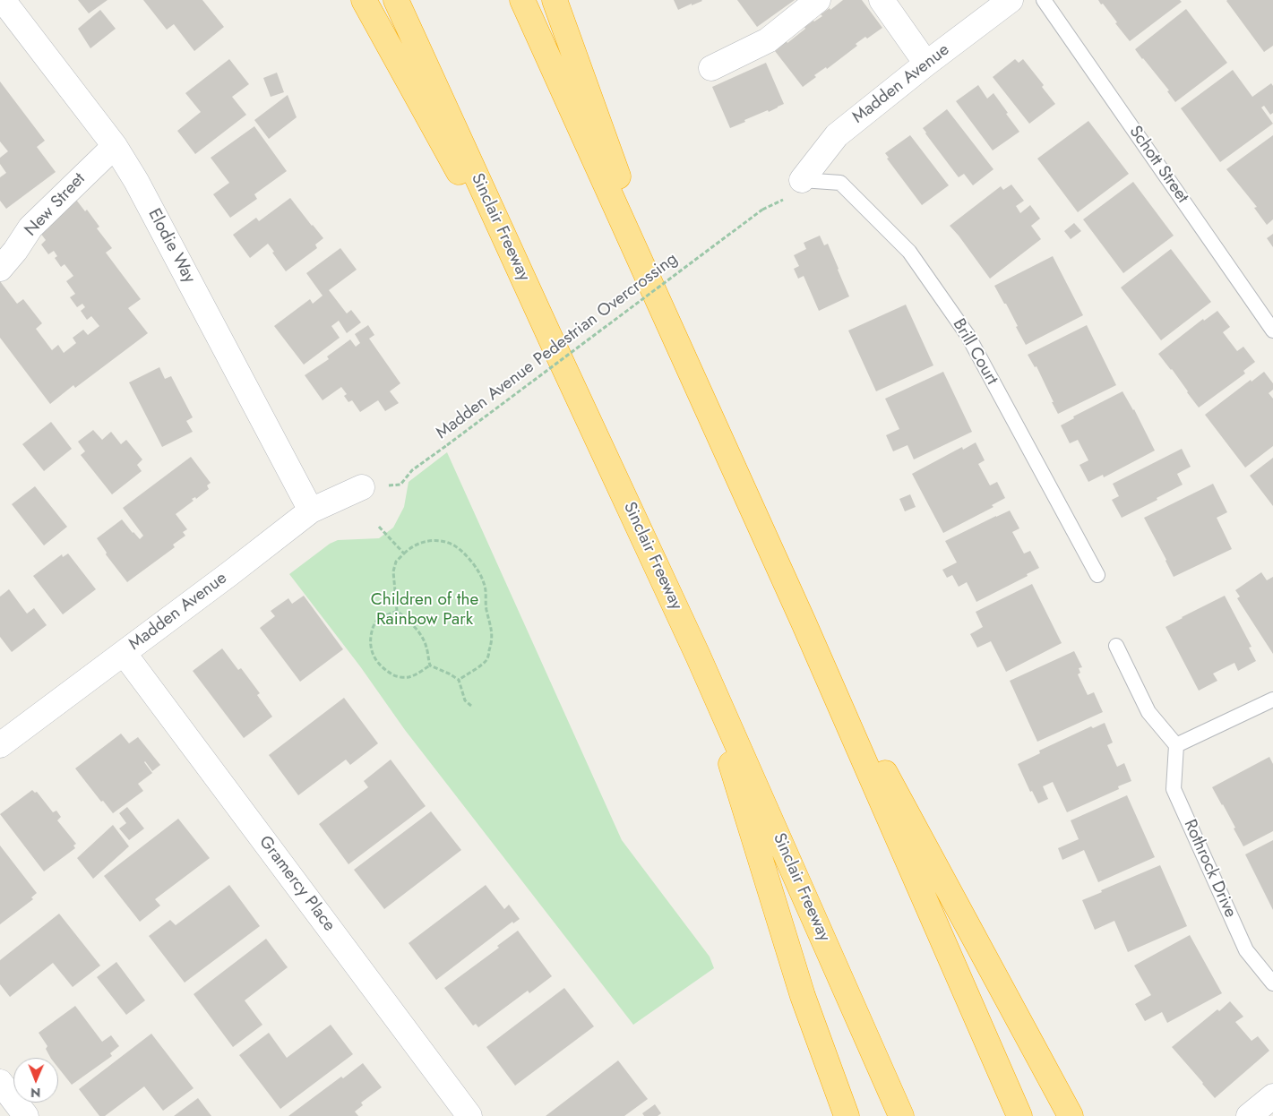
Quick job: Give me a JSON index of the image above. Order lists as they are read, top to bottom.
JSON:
{
  "streets": {
    "highway": ["Sinclair Freeway"],
    "street": [
      "Madden Avenue",
      "New Street",
      "Elodie Way",
      "Gramercy Place"
    ],
    "lane": ["Schott Street", "Brill Court", "Rothrock Drive"],
    "path": ["Madden Avenue Pedestrian Overcrossing"]
  },
  "crossings": [
    ["Madden Avenue", "Elodie Way"],
    ["Madden Avenue", "Madden Avenue Pedestrian Overcrossing"],
    ["Madden Avenue", "Brill Court"],
    ["Madden Avenue", "Gramercy Place"],
    ["New Street", "Elodie Way"]
  ],
  "parks": ["Children of the Rainbow Park"],
  "north": "bottom"
}
